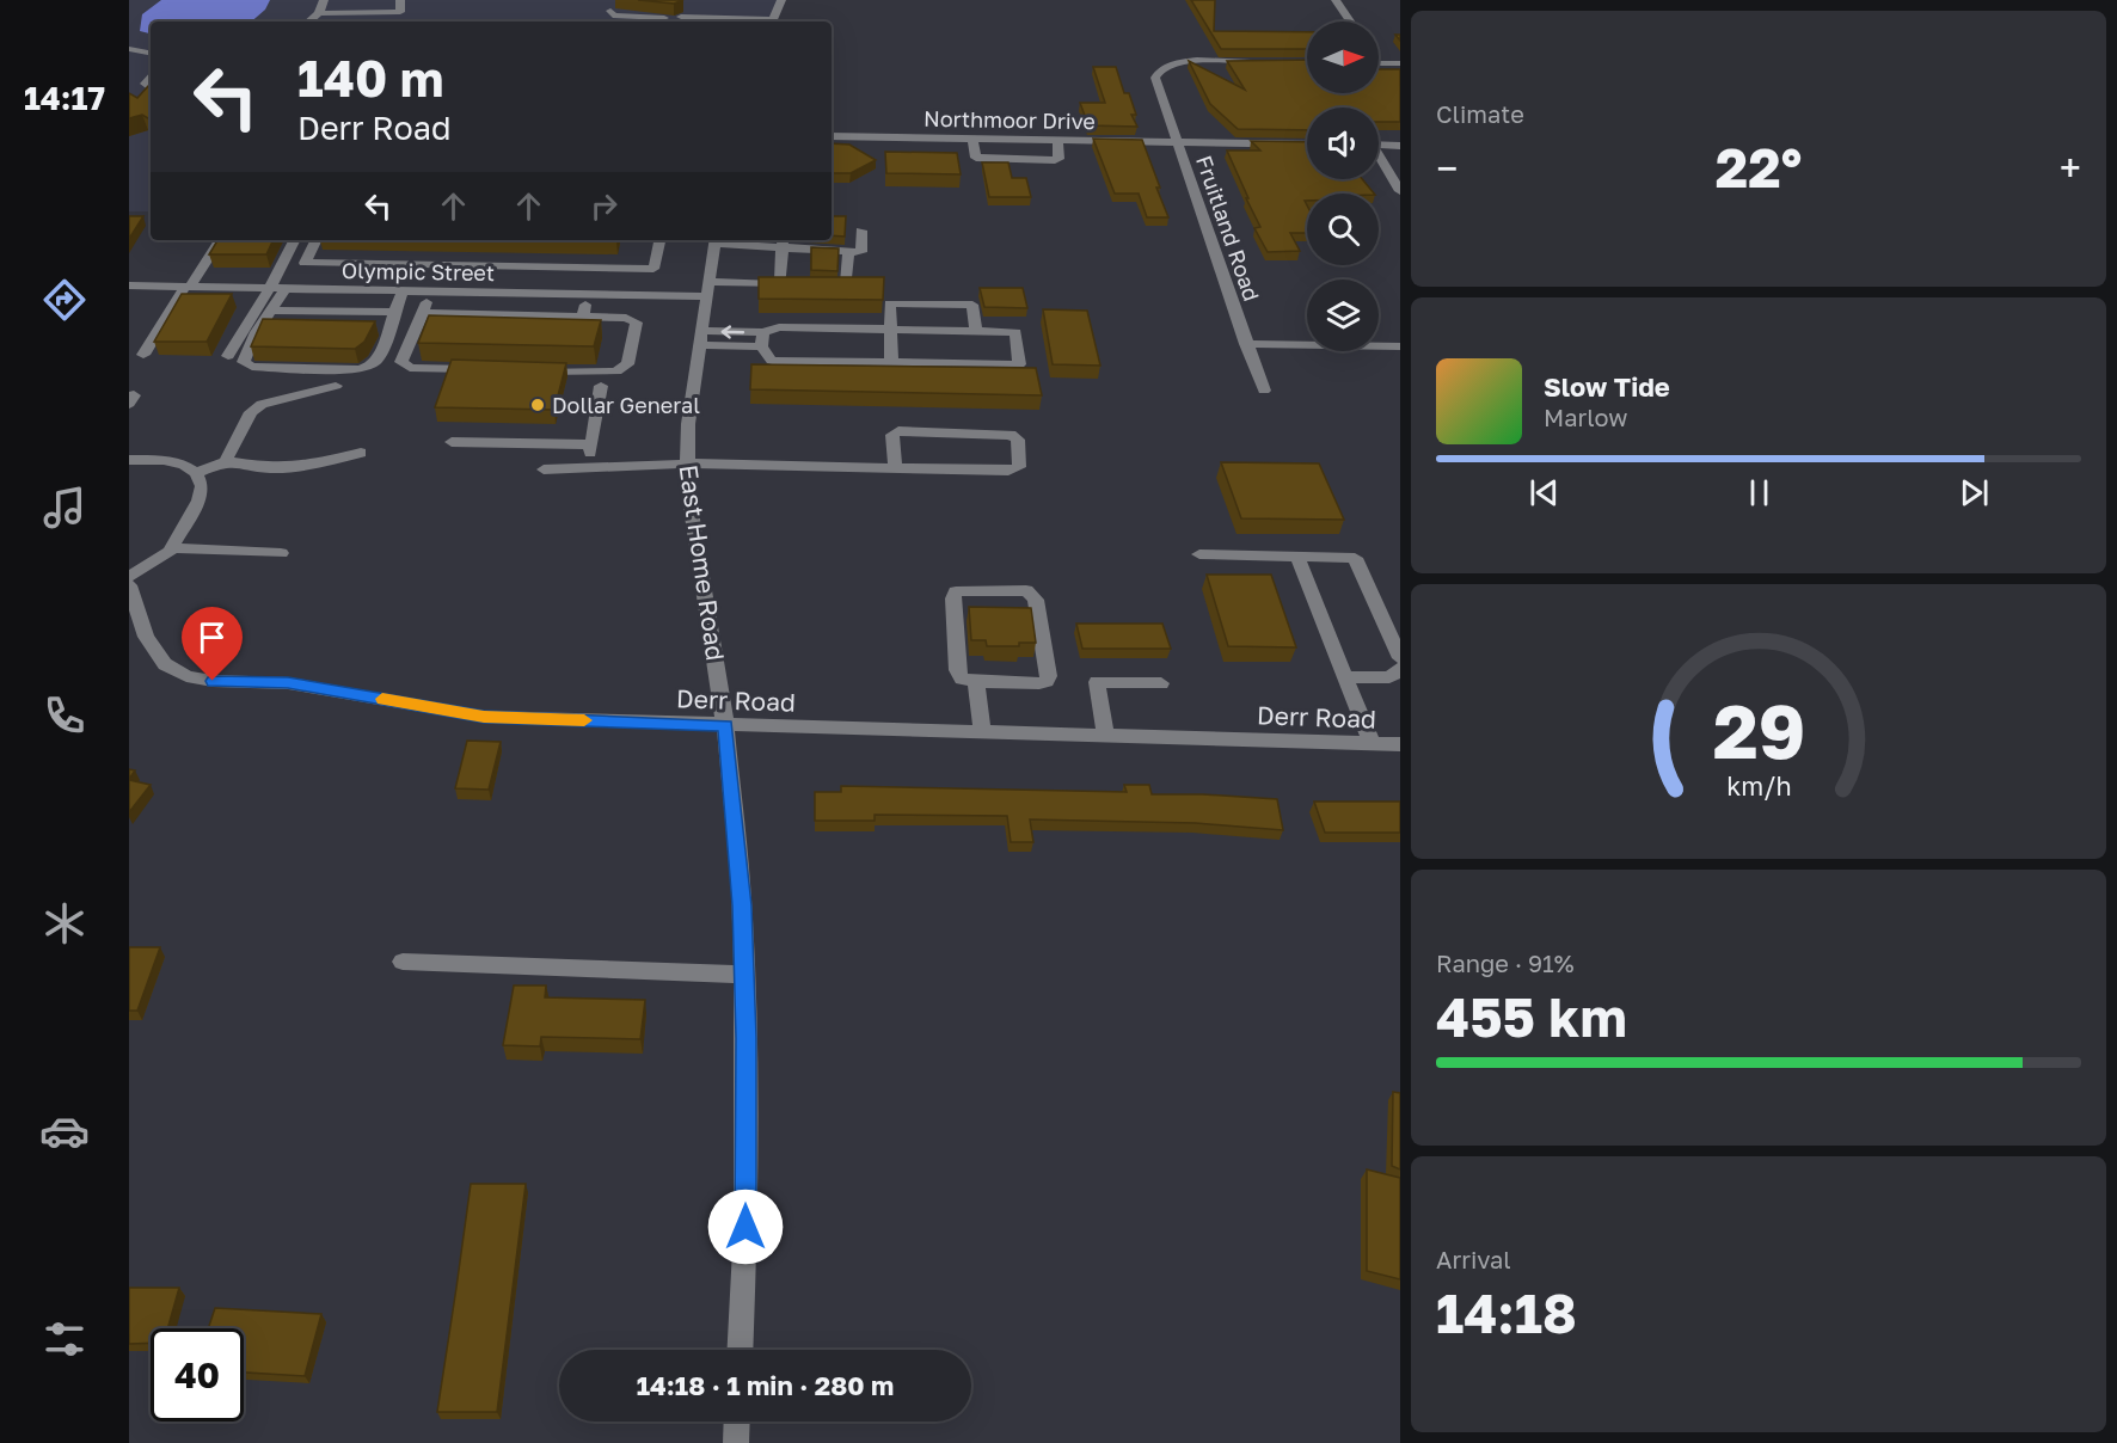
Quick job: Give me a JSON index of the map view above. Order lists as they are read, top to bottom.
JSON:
{
  "streets": {
    "street": [
      "Northmoor Drive",
      "Fruitland Road",
      "Olympic Street",
      "East Home Road",
      "Derr Road"
    ]
  },
  "crossings": [
    ["Northmoor Drive", "Fruitland Road"],
    ["Olympic Street", "East Home Road"],
    ["East Home Road", "Derr Road"]
  ],
  "places": ["Dollar General"],
  "north": "right",
  "page": {
    "tabs": "14:17",
    "tile": [
      "Climate",
      ["Range · 91%", "455 km"],
      ["Arrival", "14:18"]
    ],
    "turn": ["140 m", "Derr Road"],
    "heat": ["−", "22°", "+"],
    "song": ["Slow Tide", "Marlow"],
    "limit": "40",
    "trip": "14:18 · 1 min · 280 m",
    "gauge": ["29", "km/h"]
  }
}
